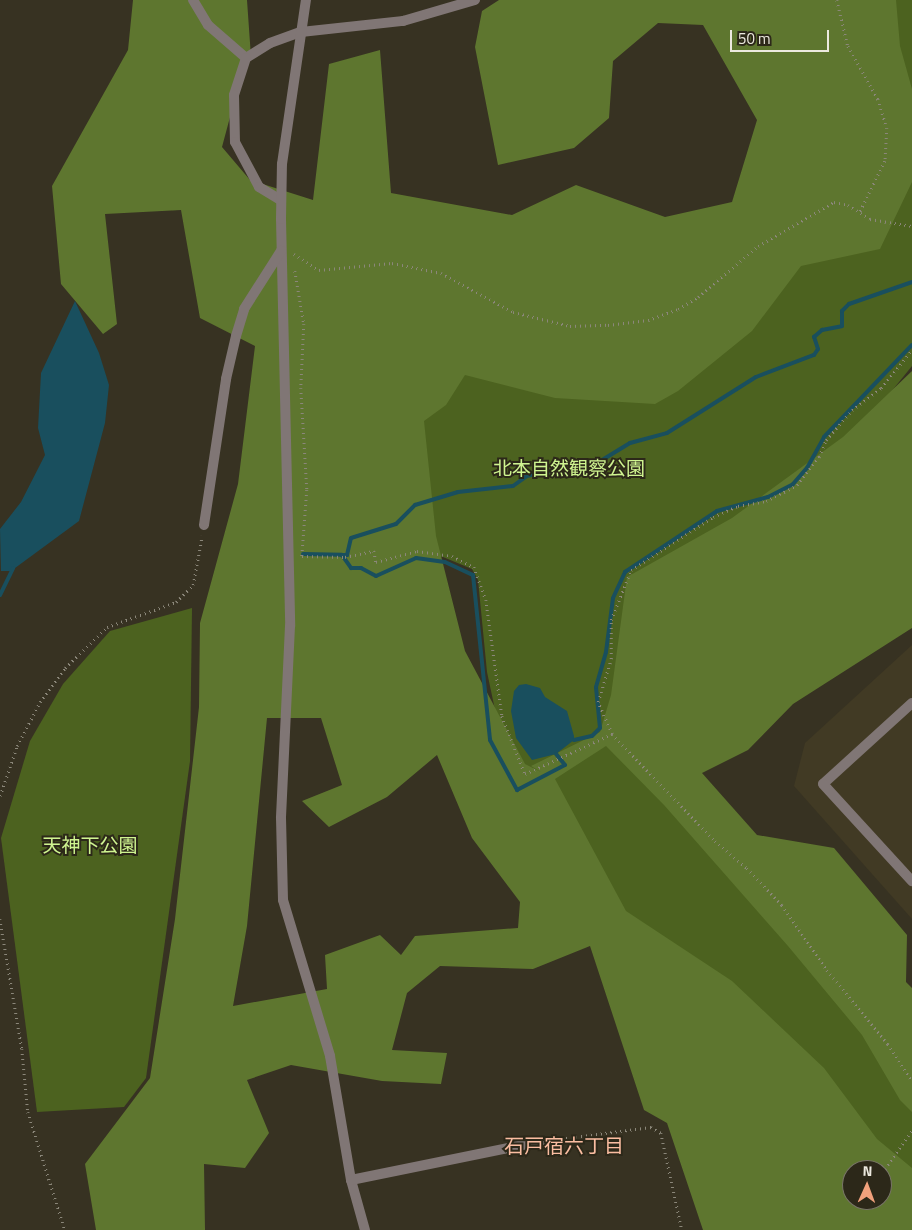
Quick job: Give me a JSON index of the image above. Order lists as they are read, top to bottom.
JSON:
{
  "districts": ["石戸宿六丁目"],
  "parks": ["北本自然観察公園", "天神下公園"],
  "scale_bar": "50 m",
  "north": "top"
}
